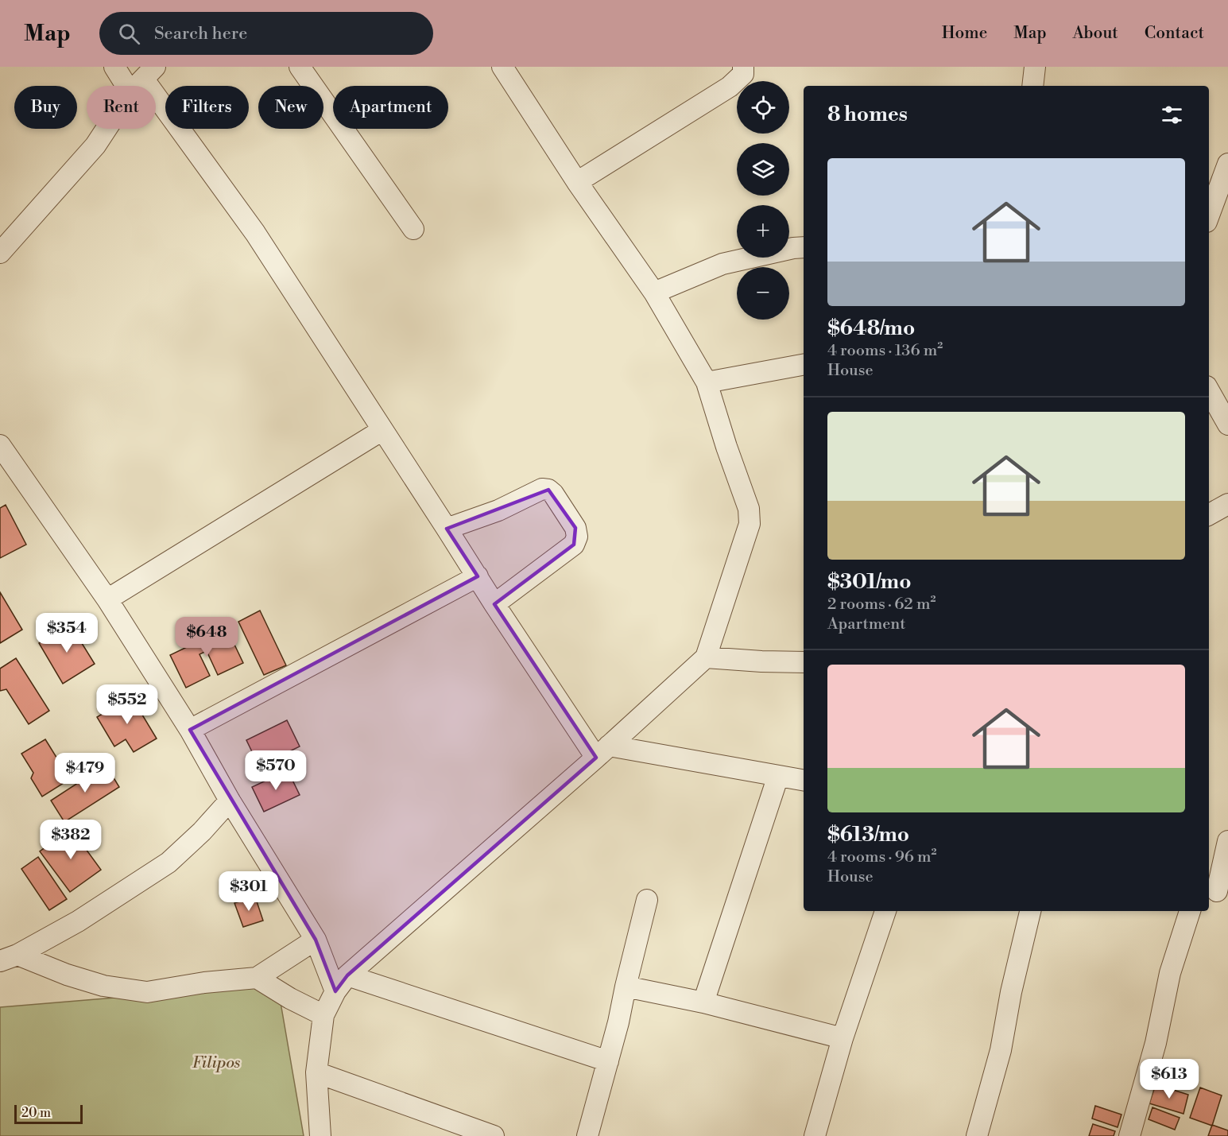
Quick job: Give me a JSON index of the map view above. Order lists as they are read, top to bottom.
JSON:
{
  "parks": ["Filipos"],
  "scale_bar": "20 m",
  "page": {
    "header": "Map",
    "search": "Search here",
    "nav": [
      "Home",
      "Map",
      "About",
      "Contact"
    ],
    "map_buttons": ["+", "−"],
    "chip": [
      "Buy",
      "Rent",
      "Filters",
      "New",
      "Apartment"
    ],
    "heading": "8 homes",
    "list": [
      {
        "name": "$648/mo",
        "note": "4 rooms · 136 m² · House"
      },
      {
        "name": "$301/mo",
        "note": "2 rooms · 62 m² · Apartment"
      },
      {
        "name": "$613/mo",
        "note": "4 rooms · 96 m² · House"
      }
    ],
    "price": [
      "$354",
      "$648",
      "$552",
      "$570",
      "$479",
      "$382",
      "$301",
      "$613"
    ],
    "scale": "20 m"
  }
}
